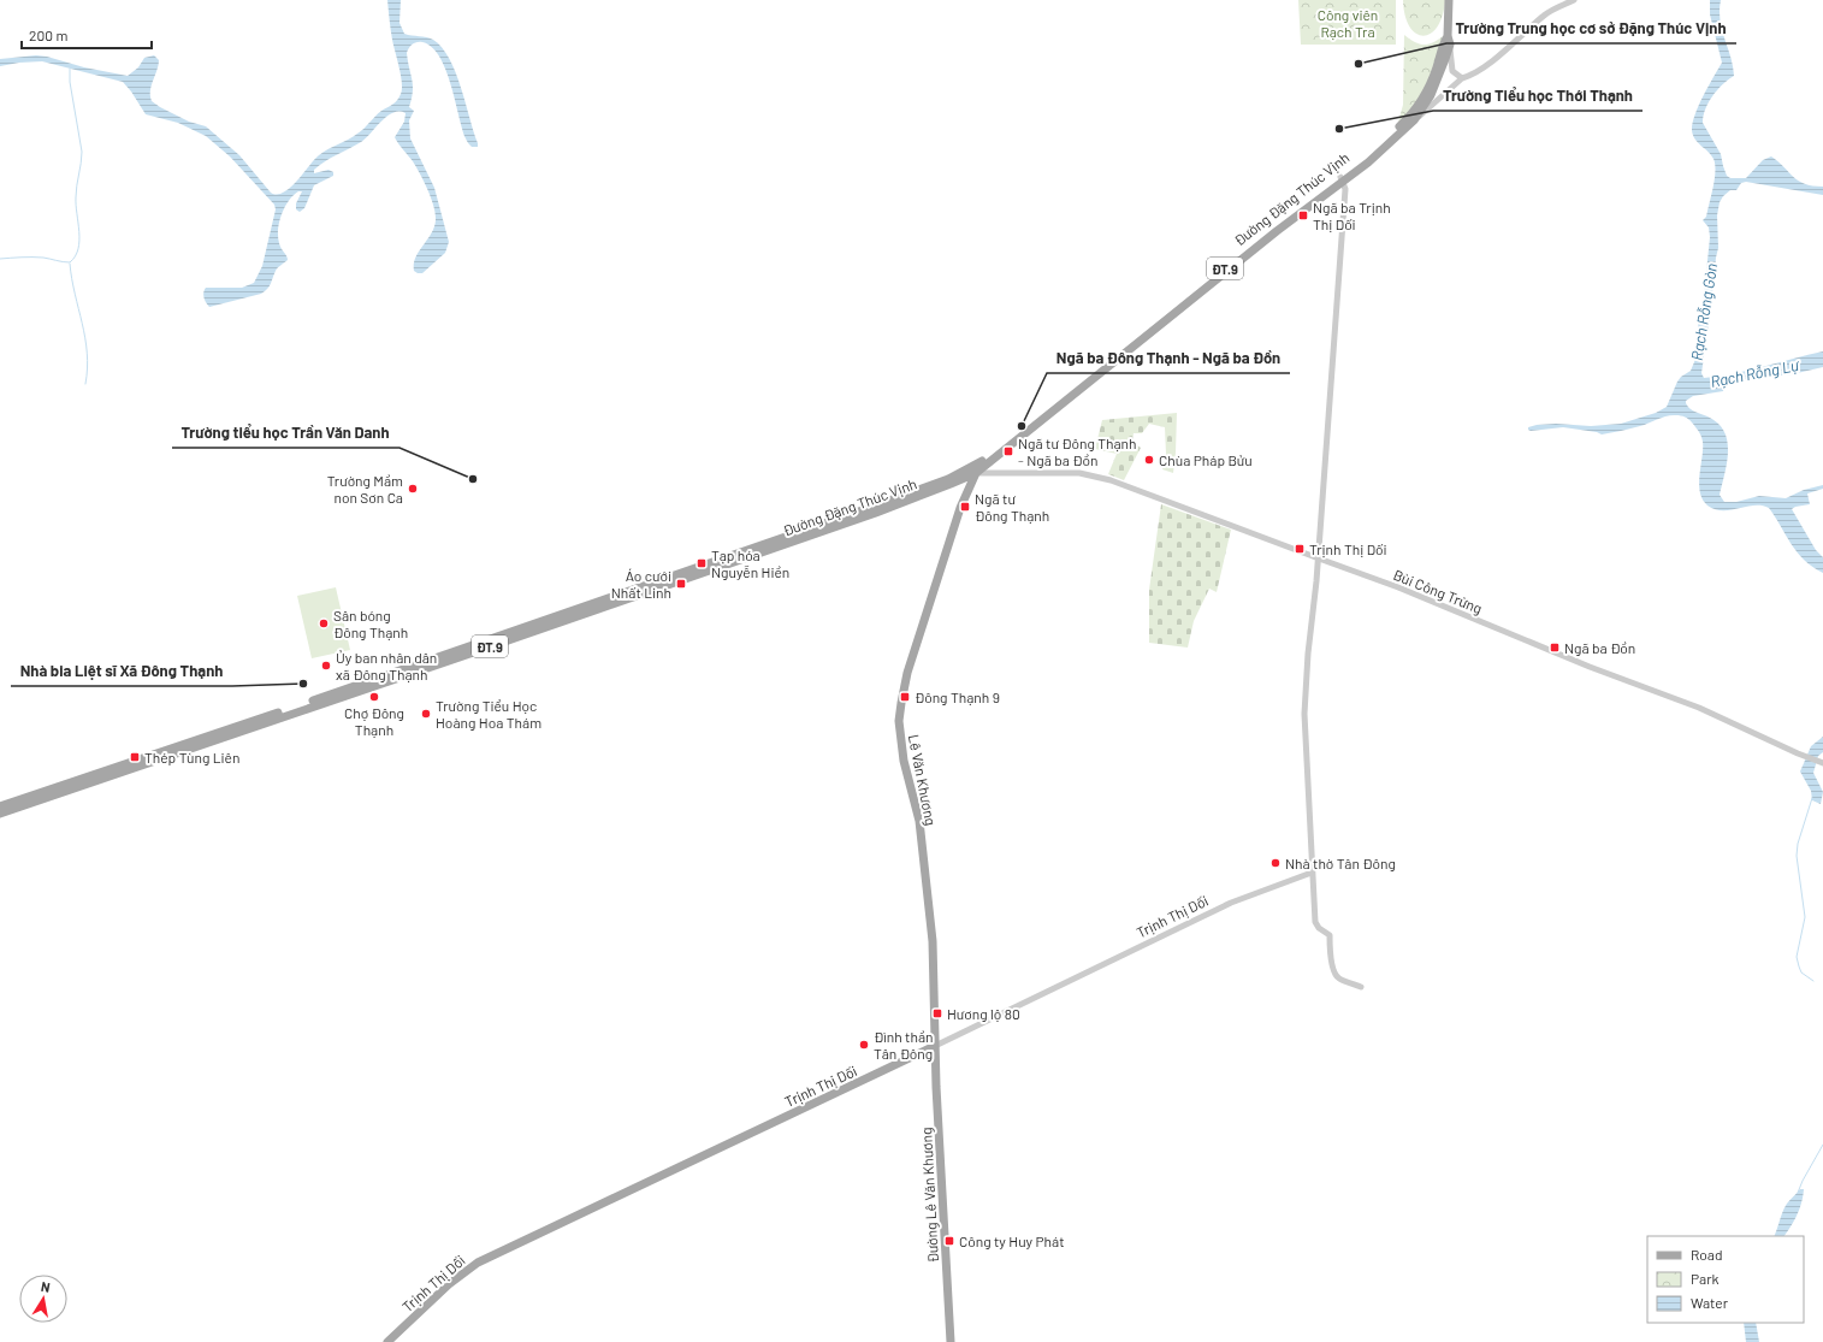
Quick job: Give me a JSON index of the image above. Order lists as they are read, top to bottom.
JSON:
{
  "streets": {
    "main road": [
      "Đường Đặng Thúc Vịnh",
      "ĐT.9",
      "Lê Văn Khương",
      "Trịnh Thị Dối",
      "Đường Lê Văn Khương"
    ],
    "street": ["Bùi Công Trừng"]
  },
  "crossings": [
    ["Đường Đặng Thúc Vịnh", "Bùi Công Trừng"],
    ["Đường Đặng Thúc Vịnh", "Lê Văn Khương"],
    ["Bùi Công Trừng", "Lê Văn Khương"],
    ["Lê Văn Khương", "Trịnh Thị Dối"],
    ["Lê Văn Khương", "Đường Lê Văn Khương"],
    ["Trịnh Thị Dối", "Đường Lê Văn Khương"]
  ],
  "water": ["Rạch Rỗng Gòn", "Rạch Rỗng Lự"],
  "parks": ["Công viên Rạch Tra"],
  "places": {
    "other": [
      "Trường Trung học cơ sở Đặng Thúc Vịnh",
      "Trường Tiểu học Thới Thạnh",
      "Ngã ba Đông Thạnh - Ngã ba Đồn",
      "Chùa Pháp Bửu",
      "Trường tiểu học Trần Văn Danh",
      "Trường Mầm non Sơn Ca",
      "Sân bóng Đông Thạnh",
      "Ủy ban nhân dân xã Đông Thạnh",
      "Nhà bia Liệt sĩ Xã Đông Thạnh",
      "Chợ Đông Thạnh",
      "Trường Tiểu Học Hoàng Hoa Thám",
      "Nhà thờ Tân Đông",
      "Đình thần Tân Đông"
    ],
    "transit": [
      "Ngã ba Trịnh Thị Dối",
      "Ngã tư Đông Thạnh - Ngã ba Đồn",
      "Ngã tư Đông Thạnh",
      "Trịnh Thị Dối",
      "Tạp hóa Nguyễn Hiền",
      "Áo cưới Nhất Linh",
      "Ngã ba Đồn",
      "Đông Thạnh 9",
      "Thép Tùng Liên",
      "Hương lộ 80",
      "Công ty Huy Phát"
    ]
  },
  "legend": ["Road", "Park", "Water"],
  "scale_bar": "200 m",
  "north": "top"
}
